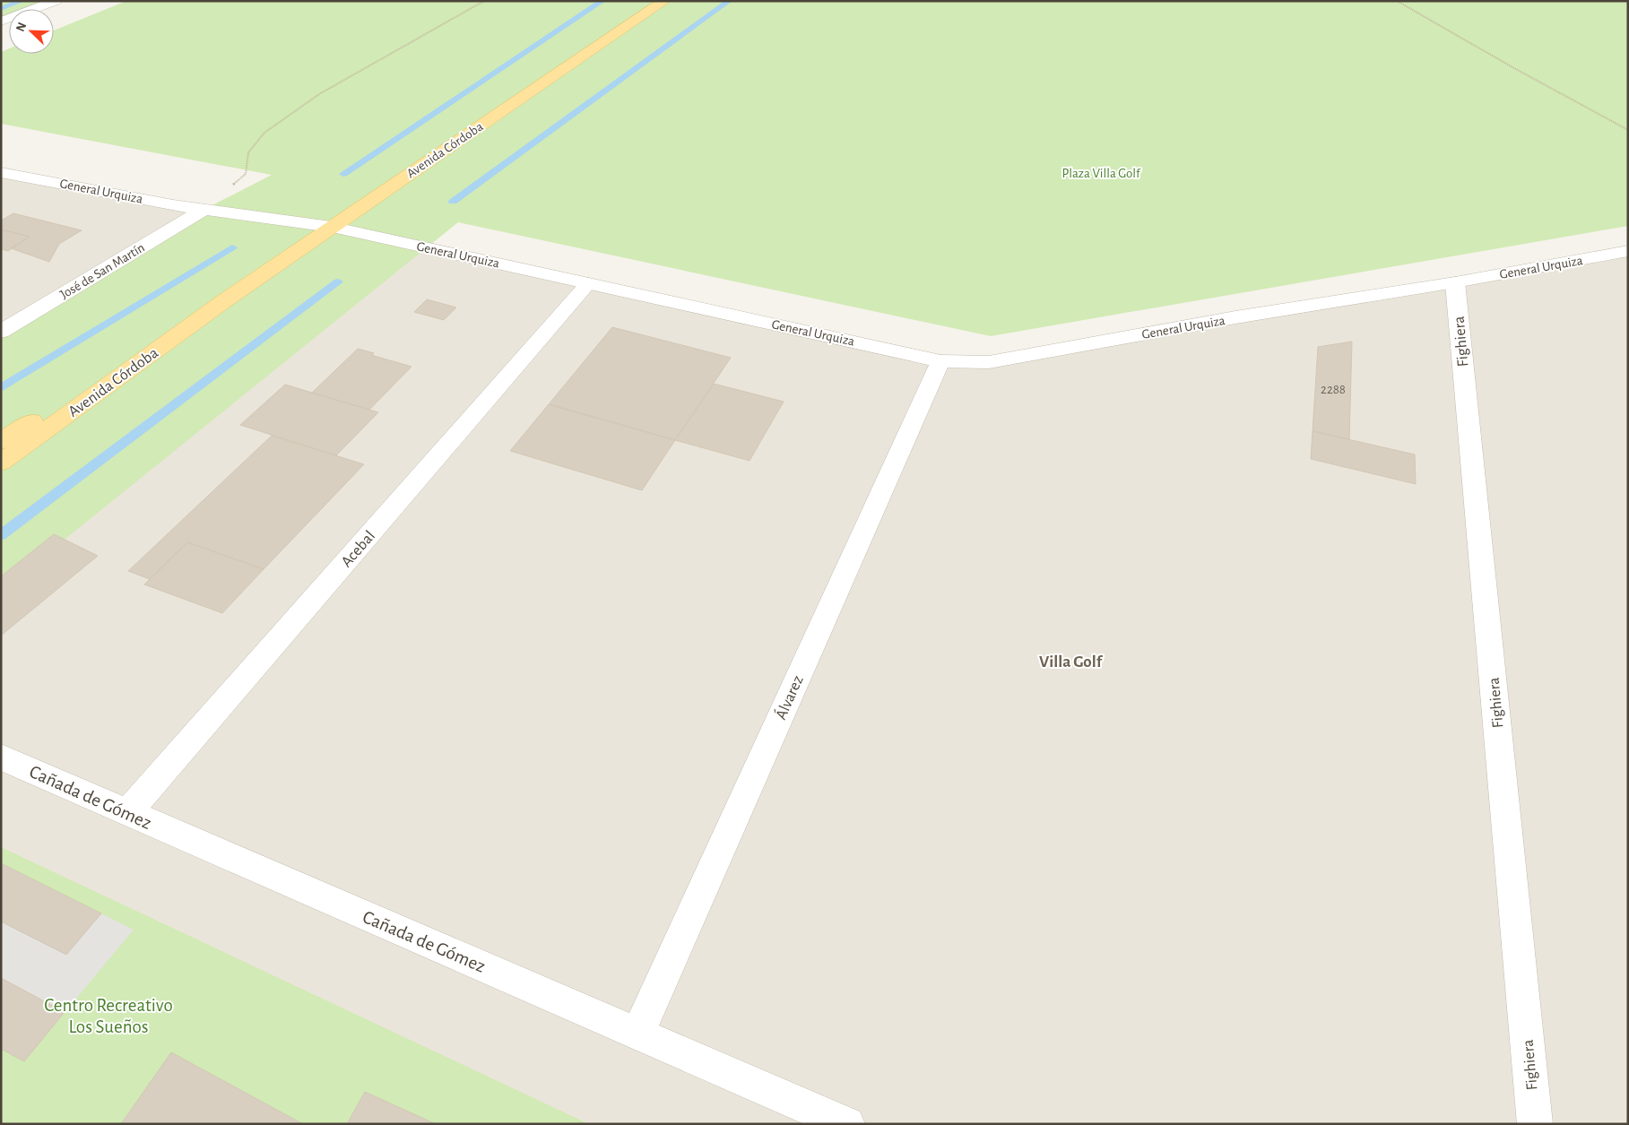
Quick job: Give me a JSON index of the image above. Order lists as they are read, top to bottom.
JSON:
{
  "streets": {
    "main road": ["Avenida Córdoba"],
    "street": [
      "General Urquiza",
      "José de San Martín",
      "Fighiera",
      "Acebal",
      "Álvarez",
      "Cañada de Gómez"
    ]
  },
  "crossings": [
    ["Avenida Córdoba", "General Urquiza"],
    ["General Urquiza", "José de San Martín"],
    ["General Urquiza", "Fighiera"],
    ["General Urquiza", "Acebal"],
    ["General Urquiza", "Álvarez"],
    ["Acebal", "Cañada de Gómez"],
    ["Álvarez", "Cañada de Gómez"]
  ],
  "districts": ["Villa Golf"],
  "parks": ["Plaza Villa Golf", "Centro Recreativo Los Sueños"],
  "house_numbers": ["2288"],
  "north": "top left"
}
